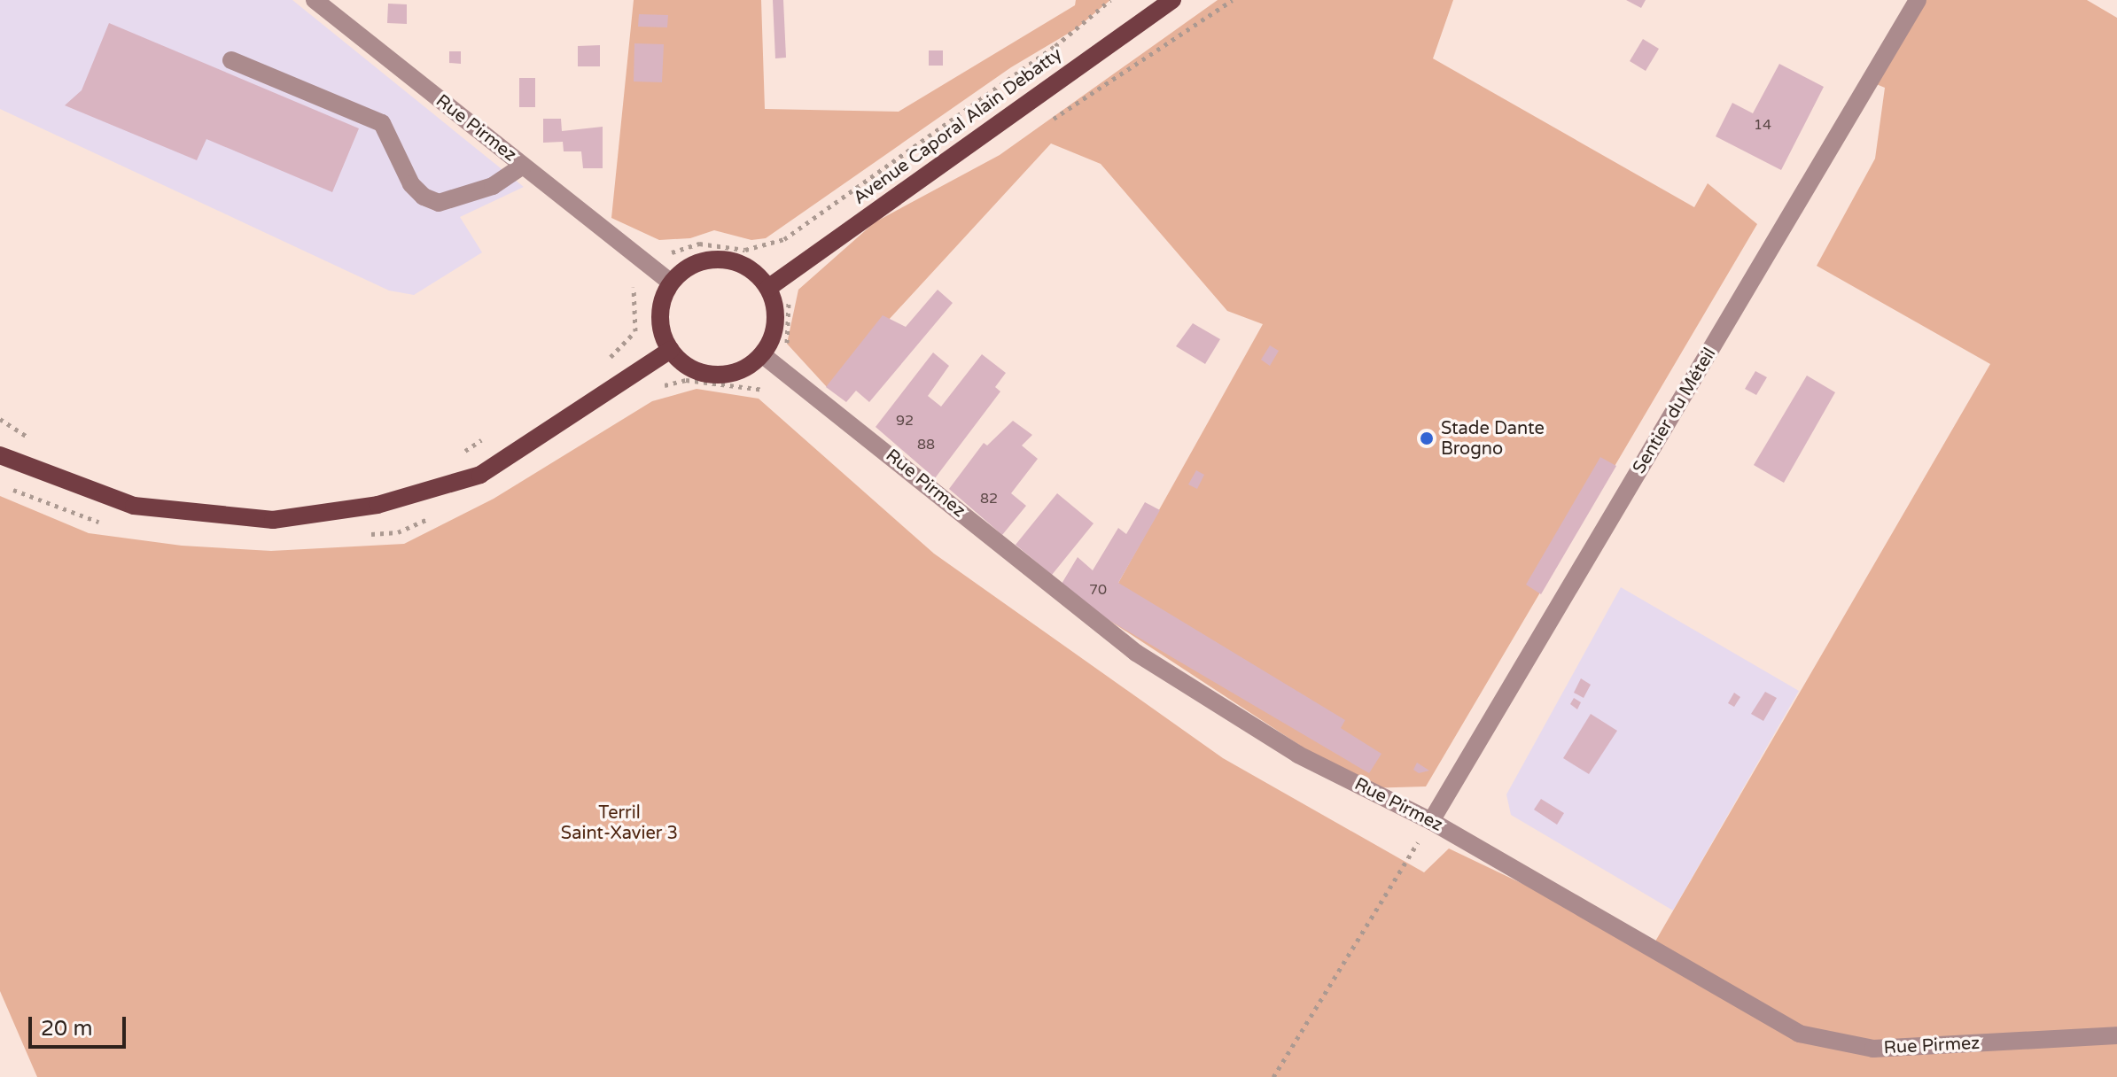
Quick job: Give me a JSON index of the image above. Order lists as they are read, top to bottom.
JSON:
{
  "streets": {
    "main road": ["Avenue Caporal Alain Debatty"],
    "street": ["Rue Pirmez", "Sentier du Méteil"]
  },
  "crossings": [
    ["Avenue Caporal Alain Debatty", "Rue Pirmez"],
    ["Rue Pirmez", "Sentier du Méteil"]
  ],
  "parks": ["Terril Saint-Xavier 3"],
  "places": ["Stade Dante Brogno"],
  "house_numbers": [
    "14",
    "92",
    "88",
    "82",
    "70"
  ],
  "scale_bar": "20 m"
}
